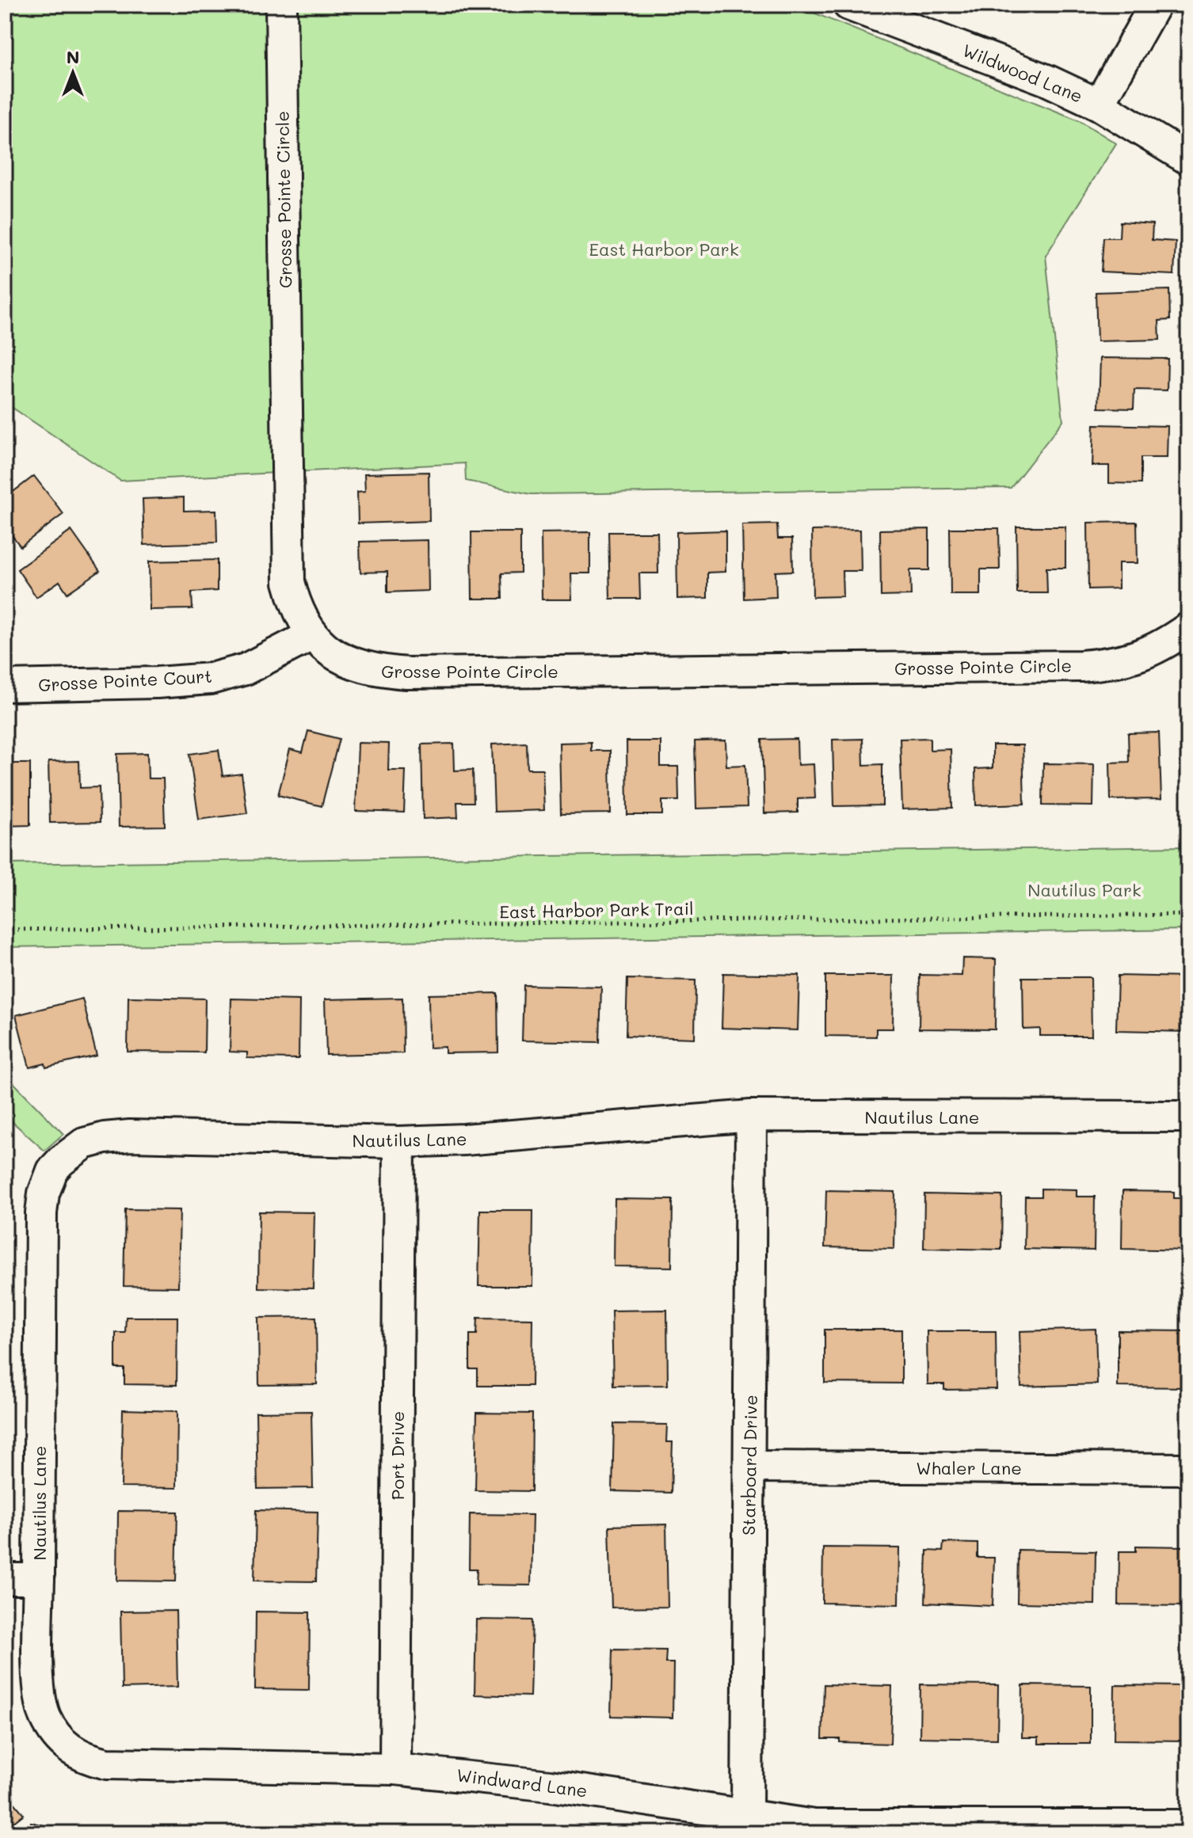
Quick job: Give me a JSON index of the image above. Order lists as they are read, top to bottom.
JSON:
{
  "streets": {
    "street": [
      "Wildwood Lane",
      "Grosse Pointe Circle",
      "Grosse Pointe Court",
      "Nautilus Lane",
      "Port Drive",
      "Starboard Drive",
      "Whaler Lane",
      "Windward Lane"
    ],
    "path": ["East Harbor Park Trail"]
  },
  "crossings": [
    ["Grosse Pointe Circle", "Grosse Pointe Court"],
    ["Nautilus Lane", "Port Drive"],
    ["Nautilus Lane", "Starboard Drive"],
    ["Nautilus Lane", "Windward Lane"],
    ["Port Drive", "Windward Lane"],
    ["Starboard Drive", "Whaler Lane"],
    ["Starboard Drive", "Windward Lane"]
  ],
  "parks": ["East Harbor Park", "Nautilus Park"],
  "north": "top"
}
